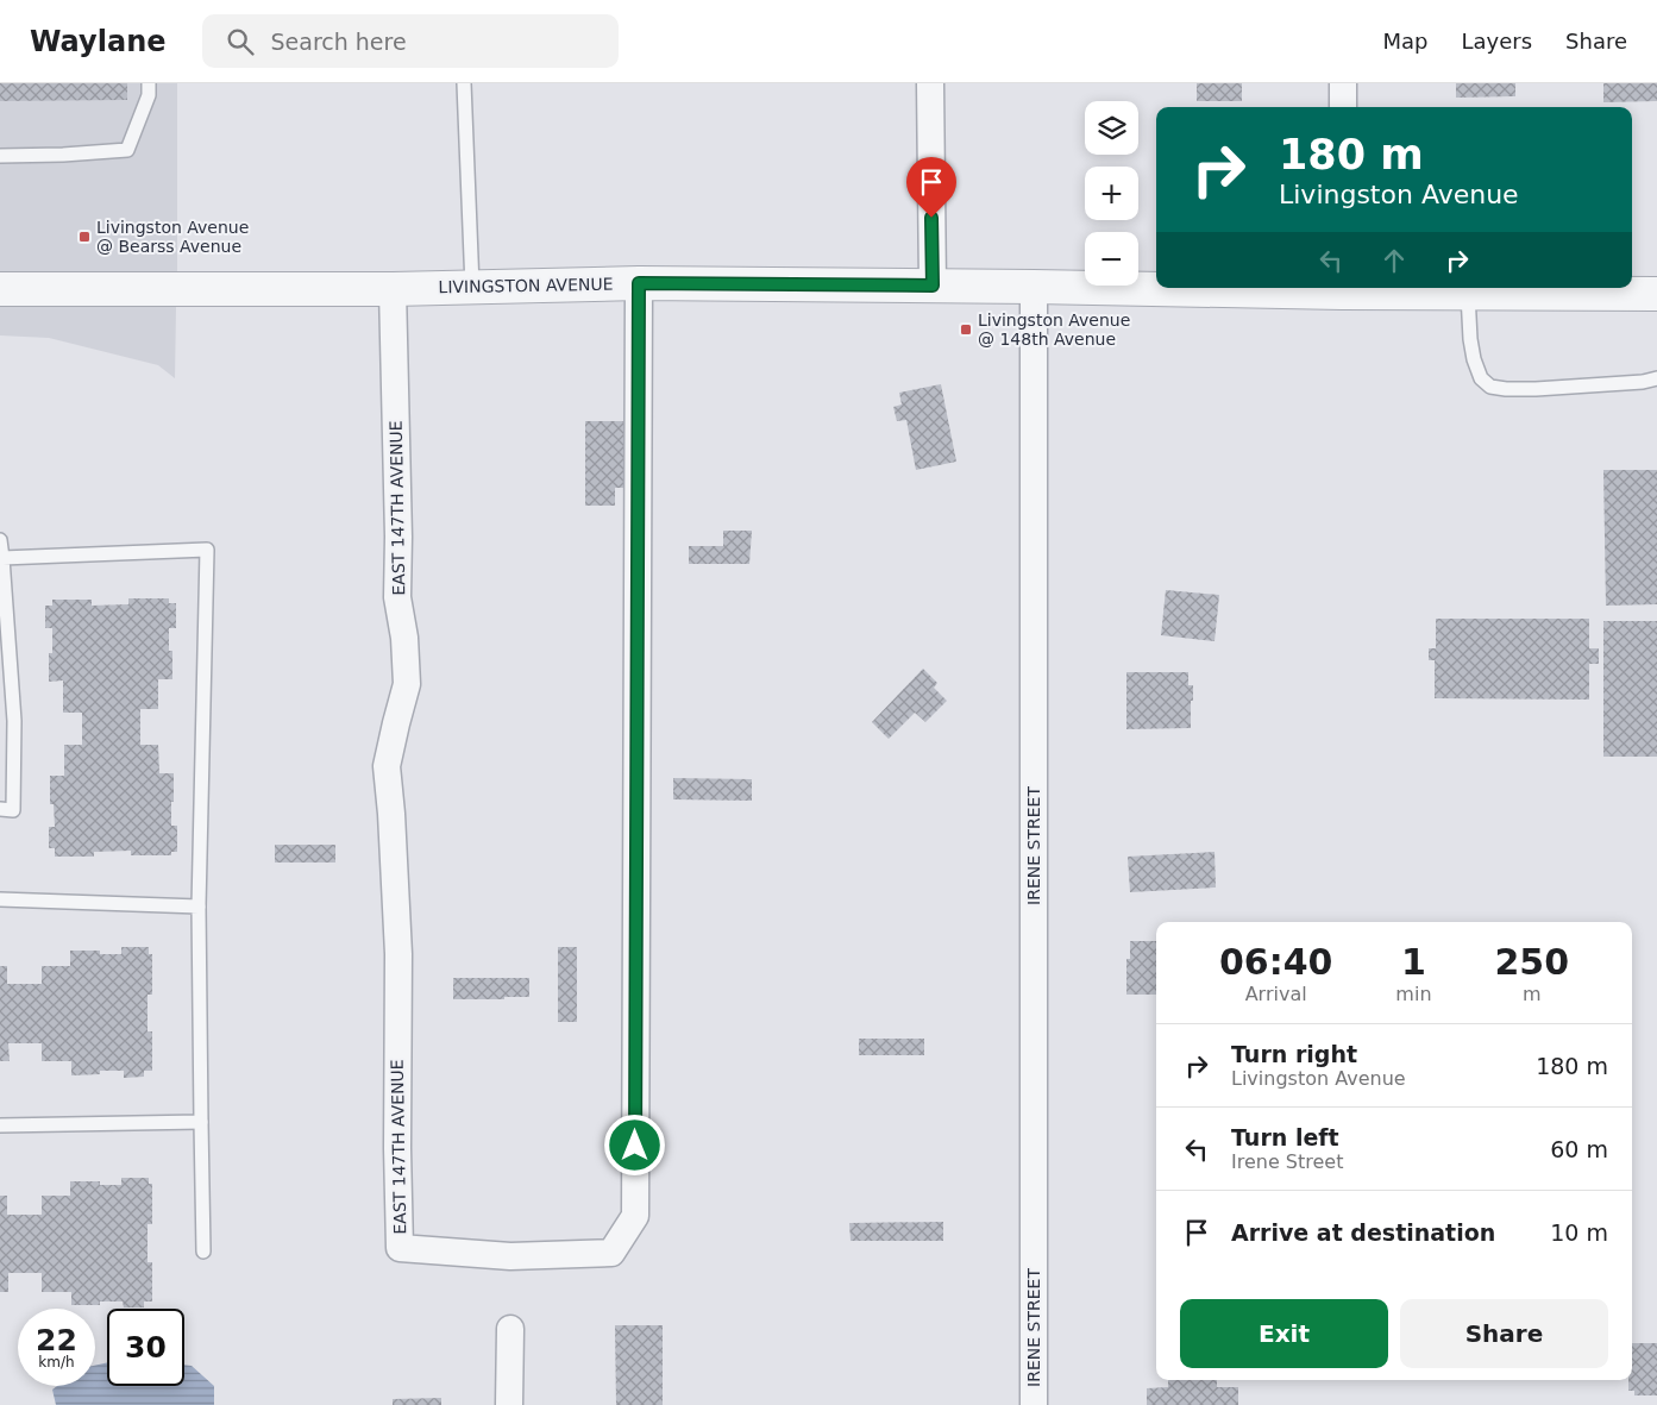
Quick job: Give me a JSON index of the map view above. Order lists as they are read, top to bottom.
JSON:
{
  "streets": {
    "street": ["LIVINGSTON AVENUE", "EAST 147TH AVENUE", "IRENE STREET"]
  },
  "crossings": [
    ["LIVINGSTON AVENUE", "EAST 147TH AVENUE"],
    ["LIVINGSTON AVENUE", "IRENE STREET"]
  ],
  "places": {
    "transit": ["Livingston Avenue @ Bearss Avenue", "Livingston Avenue @ 148th Avenue"]
  },
  "page": {
    "header": "Waylane",
    "search": "Search here",
    "nav": ["Map", "Layers", "Share"],
    "map_buttons": ["+", "−"],
    "turn": ["180 m", "Livingston Avenue"],
    "eta": [
      "06:40",
      "Arrival",
      "1",
      "min",
      "250",
      "m"
    ],
    "list": [
      {
        "name": "Turn right",
        "note": "Livingston Avenue",
        "value": "180 m"
      },
      {
        "name": "Turn left",
        "note": "Irene Street",
        "value": "60 m"
      },
      {
        "name": "Arrive at destination",
        "value": "10 m"
      }
    ],
    "buttons": ["Exit", "Share"],
    "speed": "22 km/h",
    "limit": "30"
  }
}
